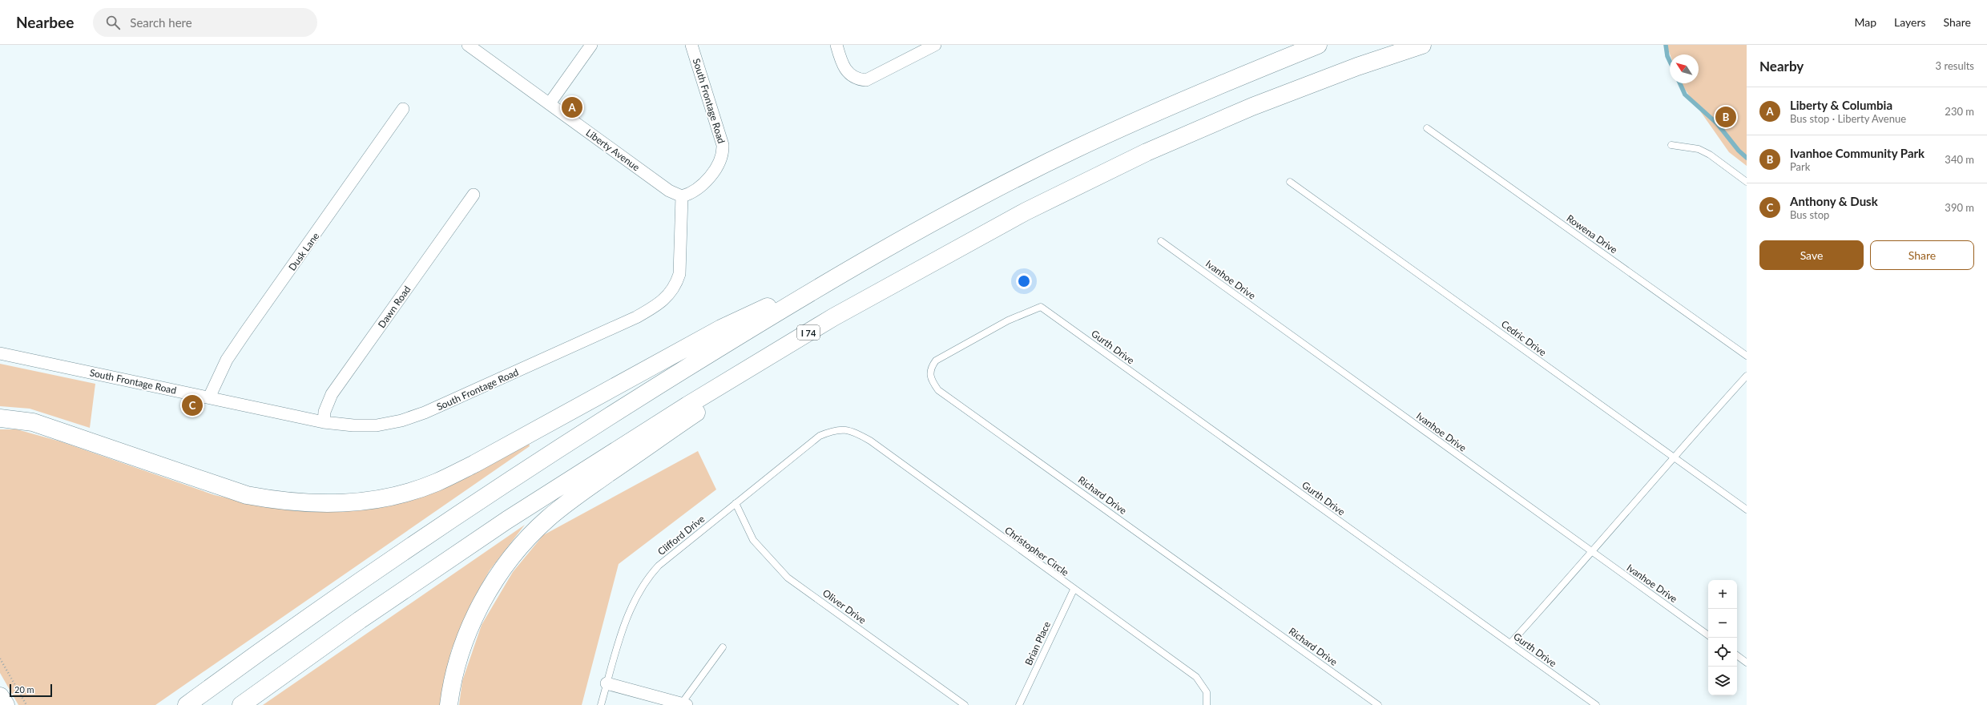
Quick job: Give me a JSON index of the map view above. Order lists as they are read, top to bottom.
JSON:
{
  "streets": {
    "main road": ["I 74"],
    "street": [
      "South Frontage Road",
      "Liberty Avenue",
      "Dusk Lane",
      "Dawn Road"
    ],
    "lane": [
      "Rowena Drive",
      "Ivanhoe Drive",
      "Cedric Drive",
      "Gurth Drive",
      "Richard Drive",
      "Clifford Drive",
      "Christopher Circle",
      "Oliver Drive",
      "Brian Place"
    ]
  },
  "crossings": [
    ["South Frontage Road", "Liberty Avenue"],
    ["South Frontage Road", "Dusk Lane"],
    ["South Frontage Road", "Dawn Road"],
    ["Gurth Drive", "Richard Drive"],
    ["Clifford Drive", "Christopher Circle"],
    ["Clifford Drive", "Oliver Drive"],
    ["Christopher Circle", "Brian Place"]
  ],
  "scale_bar": "20 m",
  "north": "top left",
  "page": {
    "header": "Nearbee",
    "search": "Search here",
    "nav": ["Map", "Layers", "Share"],
    "heading": ["Nearby", "3 results"],
    "list": [
      {
        "mark": "A",
        "name": "Liberty & Columbia",
        "note": "Bus stop · Liberty Avenue",
        "value": "230 m"
      },
      {
        "mark": "B",
        "name": "Ivanhoe Community Park",
        "note": "Park",
        "value": "340 m"
      },
      {
        "mark": "C",
        "name": "Anthony & Dusk",
        "note": "Bus stop",
        "value": "390 m"
      }
    ],
    "pins": ["A", "B", "C"],
    "buttons": ["Save", "Share"],
    "map_buttons": ["+", "−"],
    "scale": "20 m"
  }
}
